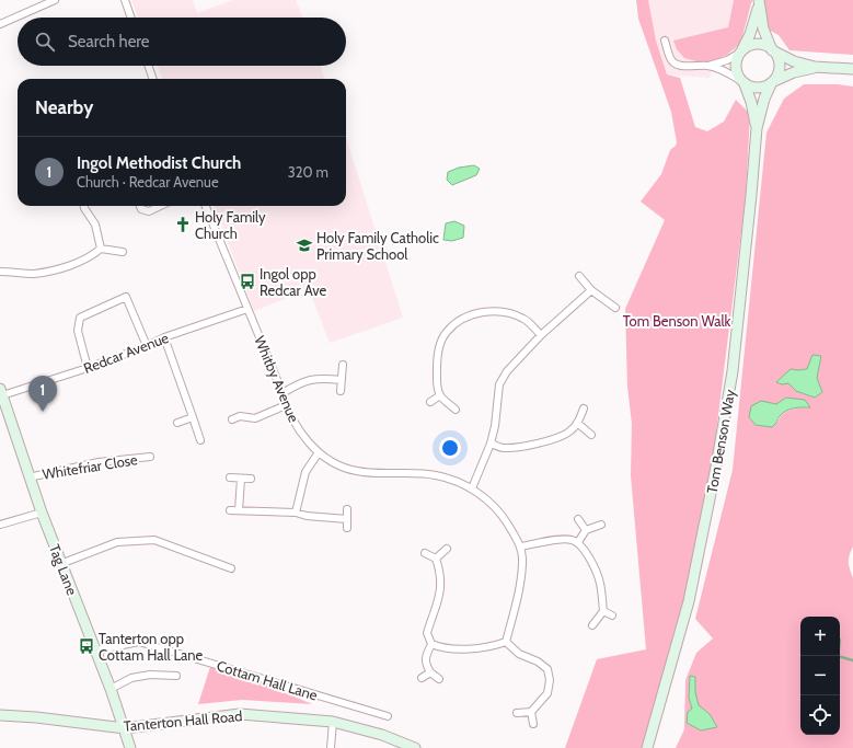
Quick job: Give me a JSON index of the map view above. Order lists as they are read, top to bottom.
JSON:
{
  "streets": {
    "main road": ["Tom Benson Way", "Tag Lane", "Tanterton Hall Road"],
    "street": [
      "Redcar Avenue",
      "Whitby Avenue",
      "Whitefriar Close",
      "Cottam Hall Lane"
    ]
  },
  "crossings": [
    ["Redcar Avenue", "Whitby Avenue"],
    ["Redcar Avenue", "Tag Lane"],
    ["Whitefriar Close", "Tag Lane"],
    ["Tag Lane", "Cottam Hall Lane"],
    ["Tag Lane", "Tanterton Hall Road"]
  ],
  "parks": ["Tom Benson Walk"],
  "places": {
    "church": ["Holy Family Church"],
    "school or university": ["Holy Family Catholic Primary School"],
    "bus stop": ["Ingol opp Redcar Ave", "Tanterton opp Cottam Hall Lane"]
  },
  "page": {
    "search": "Search here",
    "heading": "Nearby",
    "list": [
      {
        "mark": "1",
        "name": "Ingol Methodist Church",
        "note": "Church · Redcar Avenue",
        "value": "320 m"
      }
    ],
    "pins": "1",
    "map_buttons": ["+", "−"]
  }
}
